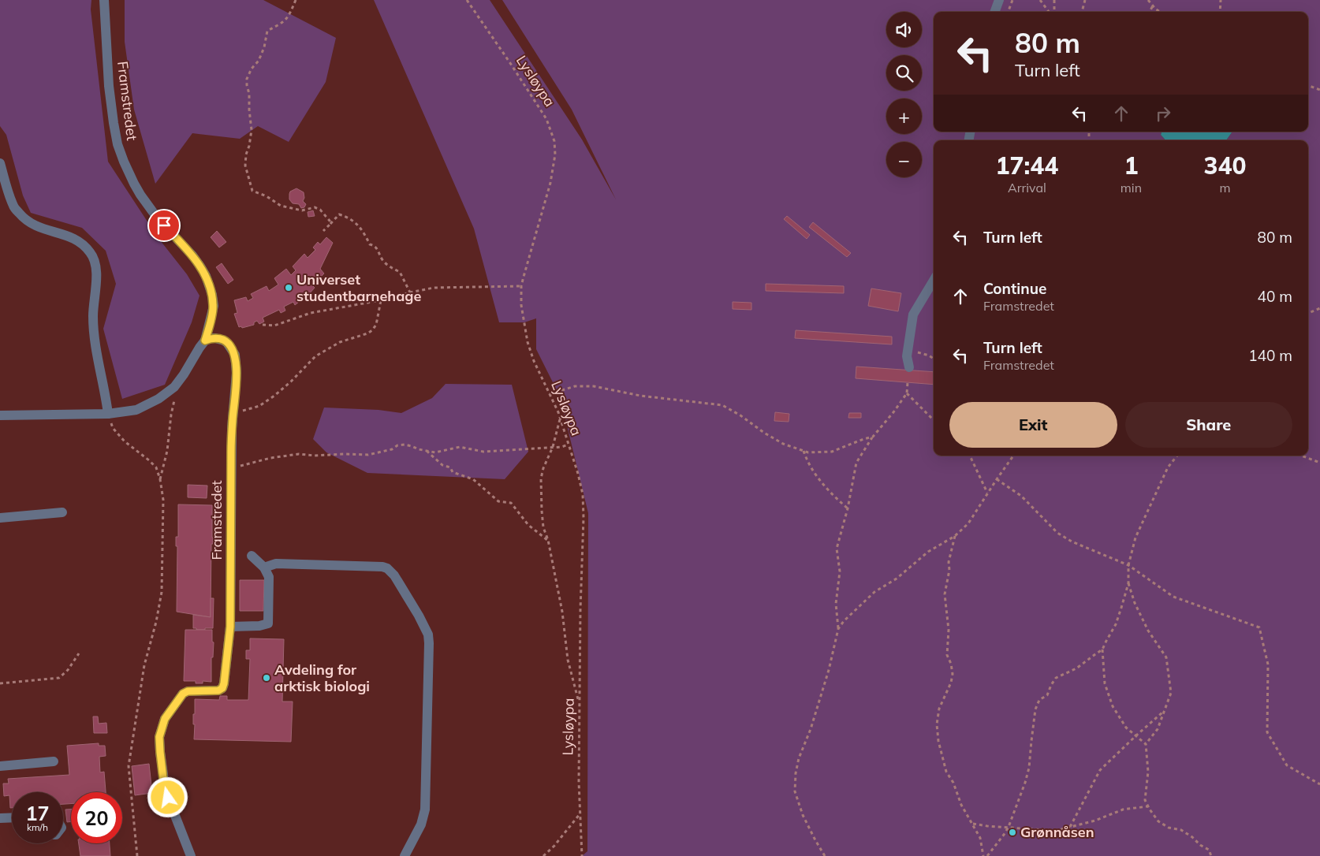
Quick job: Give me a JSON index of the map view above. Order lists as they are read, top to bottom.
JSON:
{
  "streets": {
    "street": ["Framstredet"],
    "path": ["Lysløypa"]
  },
  "places": ["Universet studentbarnehage", "Avdeling for arktisk biologi", "Grønnåsen"],
  "page": {
    "map_buttons": ["+", "−"],
    "turn": ["80 m", "Turn left"],
    "eta": [
      "17:44",
      "Arrival",
      "1",
      "min",
      "340",
      "m"
    ],
    "list": [
      {
        "name": "Turn left",
        "value": "80 m"
      },
      {
        "name": "Continue",
        "note": "Framstredet",
        "value": "40 m"
      },
      {
        "name": "Turn left",
        "note": "Framstredet",
        "value": "140 m"
      }
    ],
    "buttons": ["Exit", "Share"],
    "speed": "17 km/h",
    "limit": "20"
  }
}
